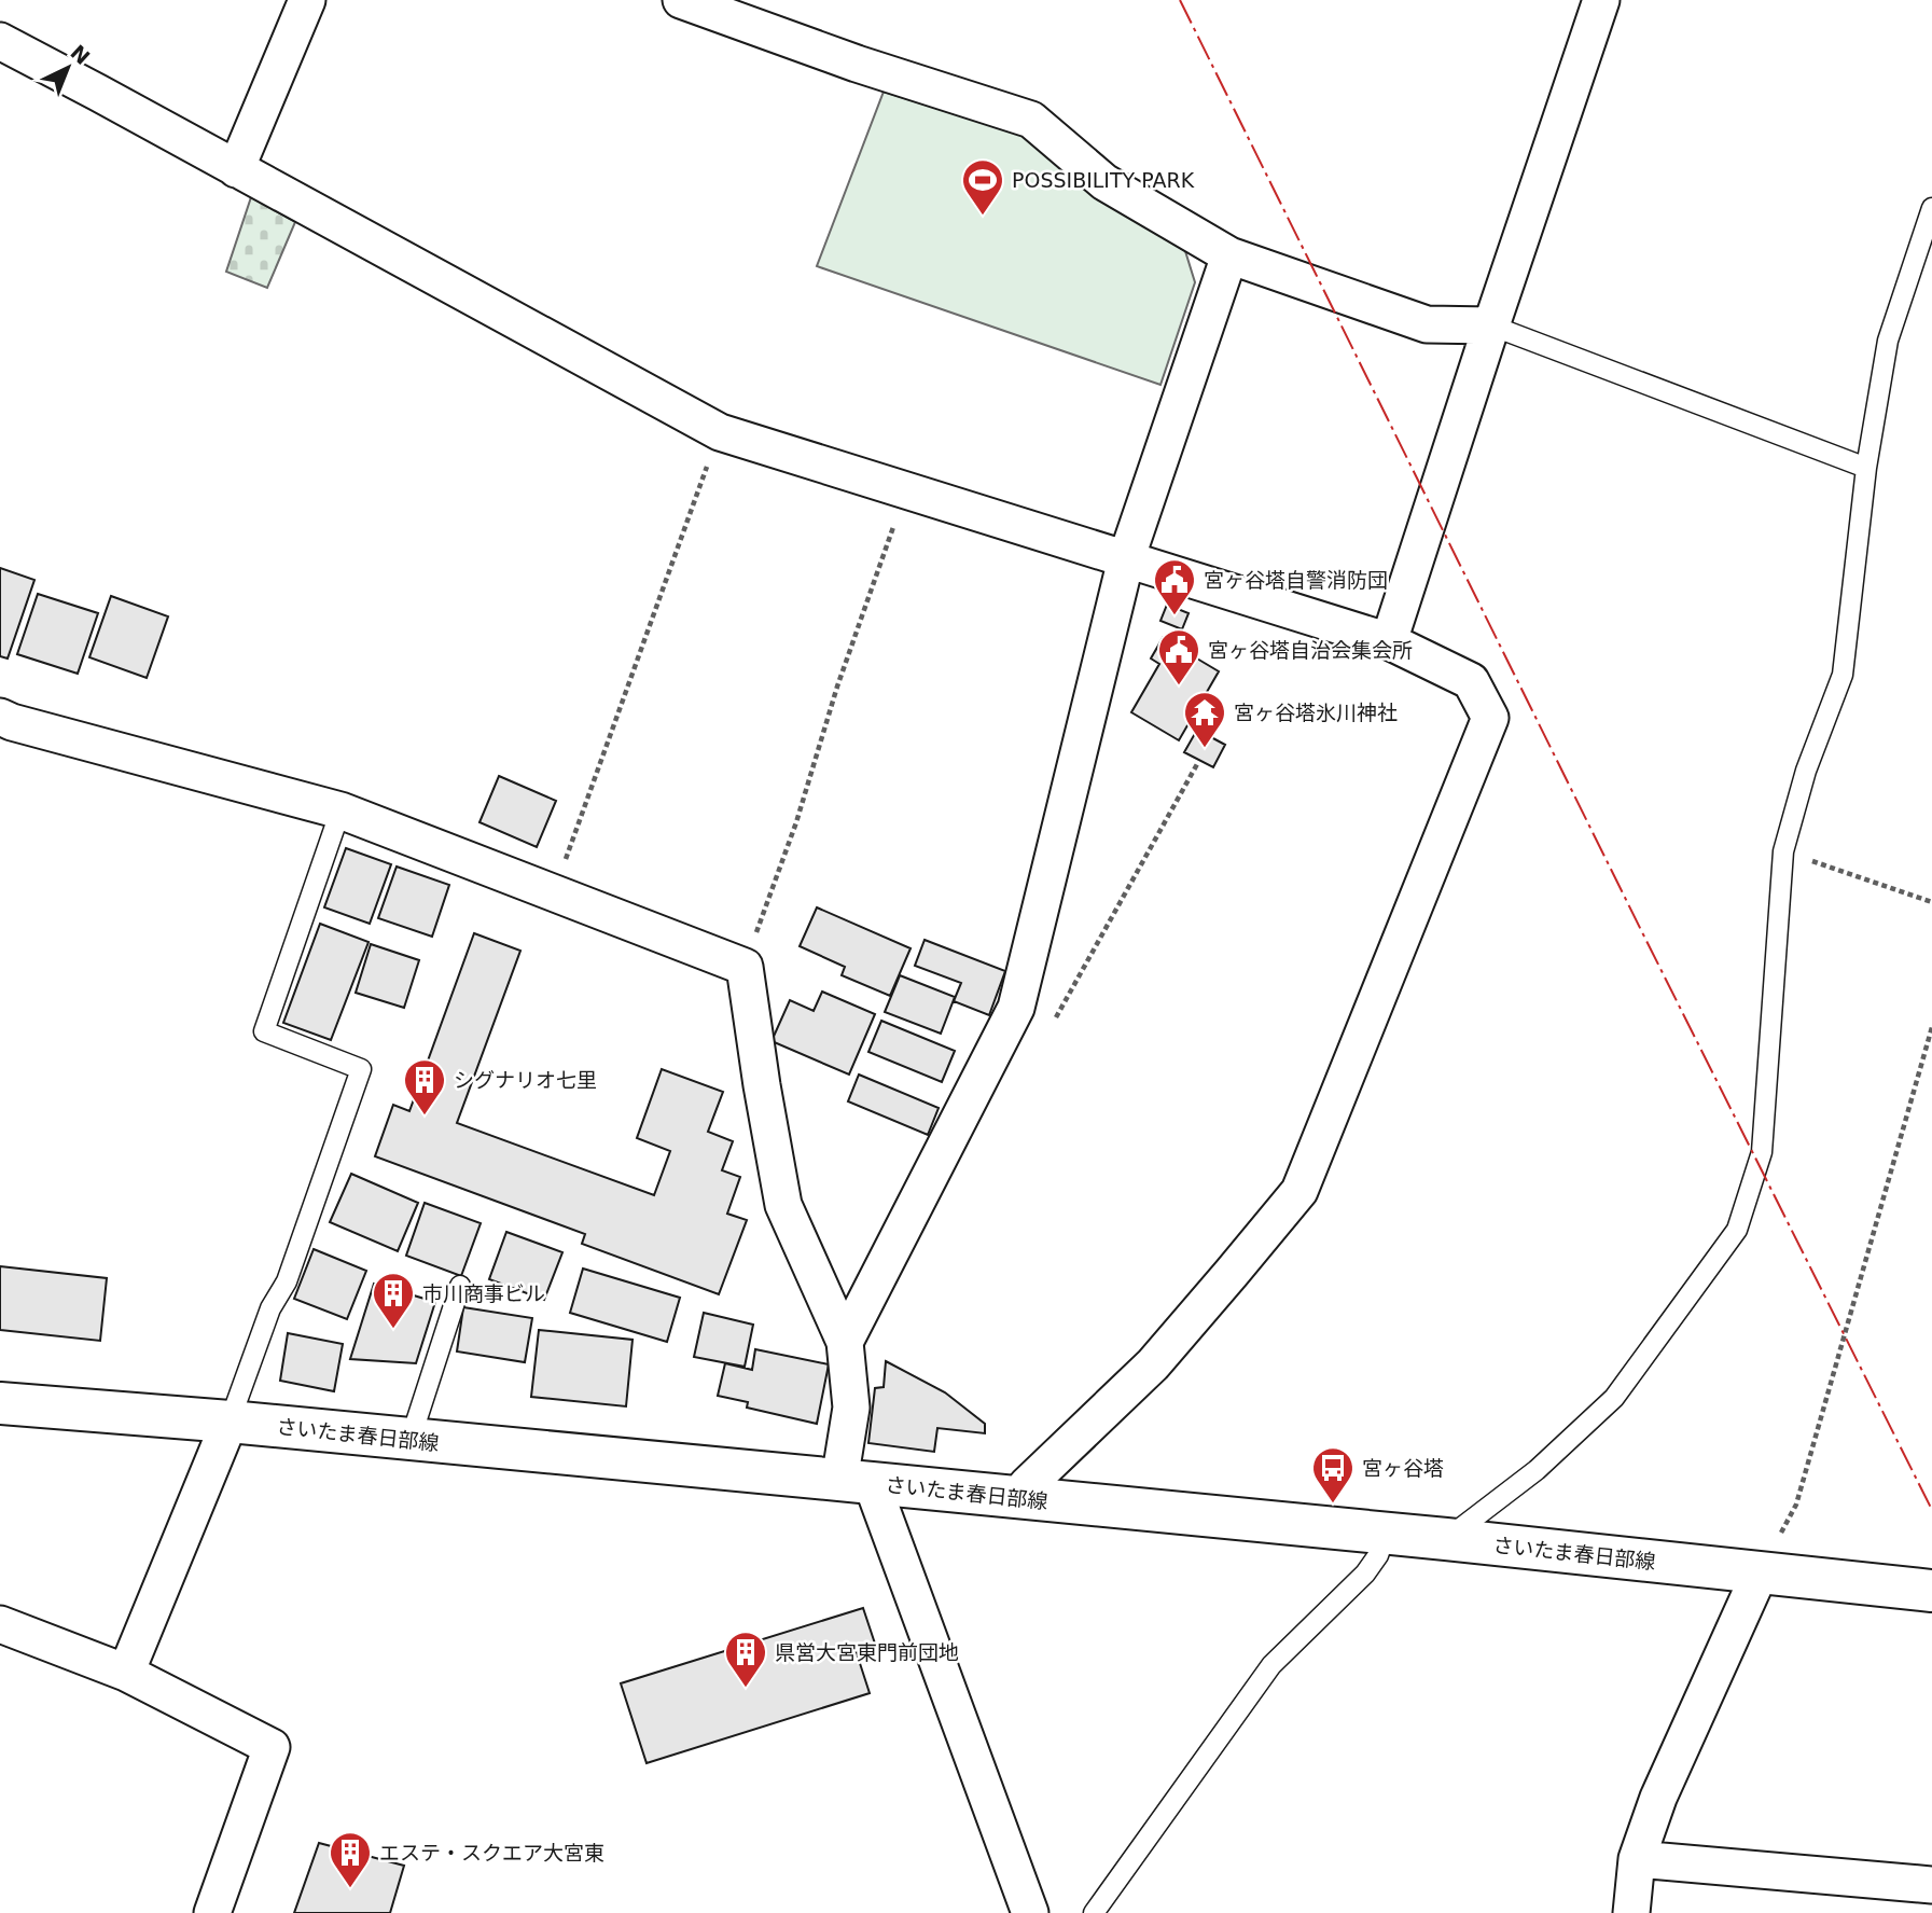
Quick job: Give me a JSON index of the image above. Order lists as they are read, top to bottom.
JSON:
{
  "streets": {
    "main road": ["さいたま春日部線"]
  },
  "places": {
    "sports": ["POSSIBILITY PARK"],
    "public building": ["宮ヶ谷塔自警消防団", "宮ヶ谷塔自治会集会所"],
    "temple": ["宮ヶ谷塔氷川神社"],
    "building": [
      "シグナリオ七里",
      "市川商事ビル",
      "県営大宮東門前団地",
      "エステ・スクエア大宮東"
    ],
    "bus stop": ["宮ヶ谷塔"]
  },
  "north": "top right"
}
